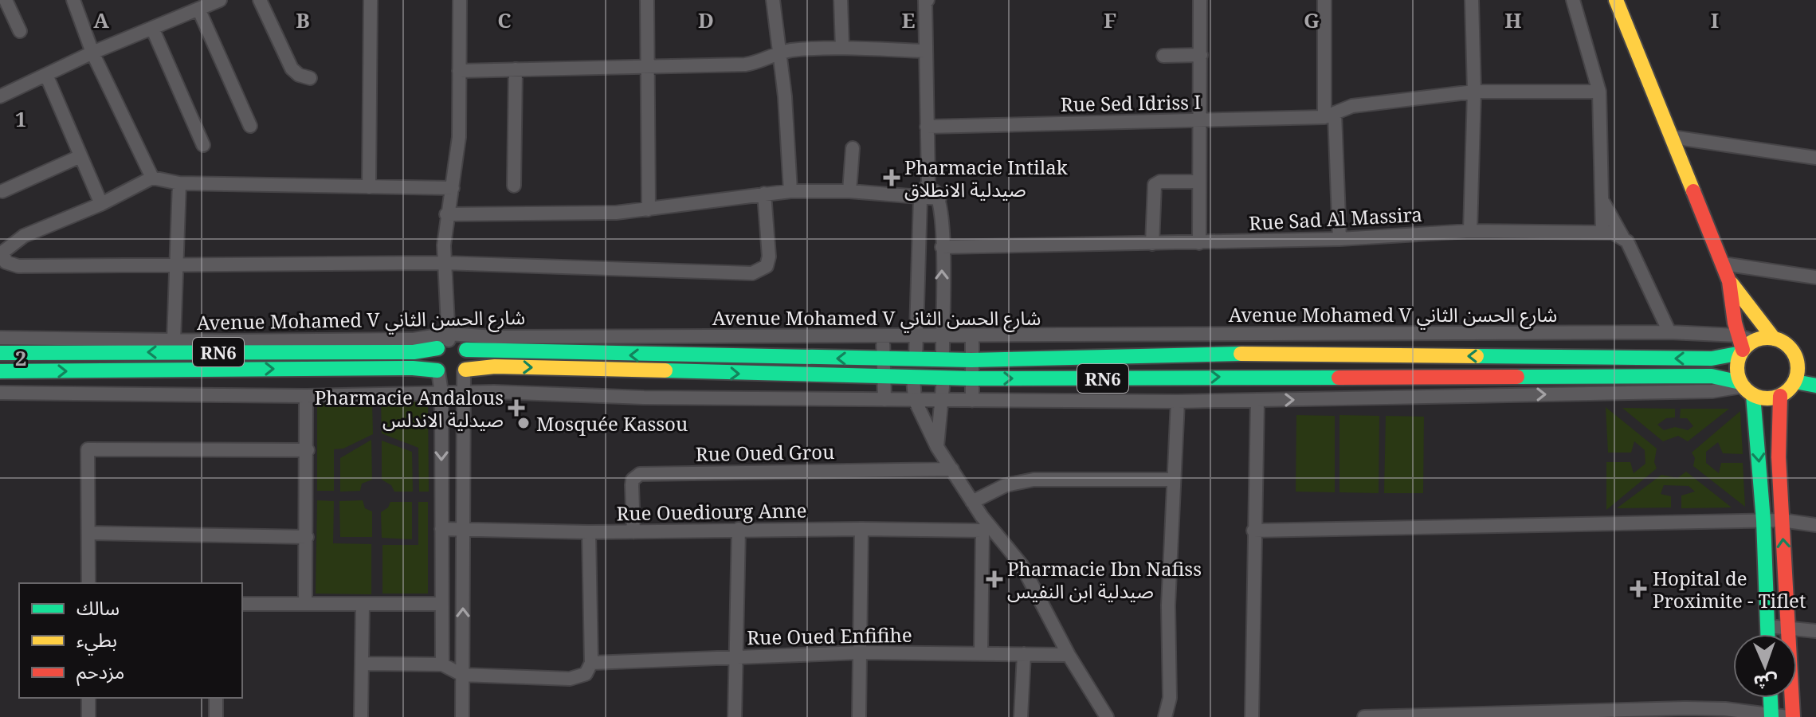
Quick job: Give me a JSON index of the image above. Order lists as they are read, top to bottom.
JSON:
{
  "streets": {
    "main road": ["RN6"],
    "street": [
      "Rue Sed Idriss I",
      "Rue Sad Al Massira",
      "Avenue Mohamed V شارع الحسن الثاني",
      "Rue Oued Grou",
      "Rue Ouediourg Anne",
      "Rue Oued Enfifihe"
    ]
  },
  "crossings": [
    ["Avenue Mohamed V شارع الحسن الثاني", "RN6"],
    ["Rue Oued Grou", "Rue Ouediourg Anne"]
  ],
  "places": {
    "health": [
      "Pharmacie Intilak صيدلية الانطلاق",
      "Pharmacie Andalous صيدلية الاندلس",
      "Pharmacie Ibn Nafiss صيدلية ابن النفيس",
      "Hopital de Proximite - Tiflet"
    ],
    "other": ["Mosquée Kassou"]
  },
  "legend": ["سالك", "بطيء", "مزدحم"],
  "north": "bottom",
  "grid": {
    "columns": [
      "A",
      "B",
      "C",
      "D",
      "E",
      "F",
      "G",
      "H",
      "I"
    ],
    "rows": ["1", "2"]
  }
}
